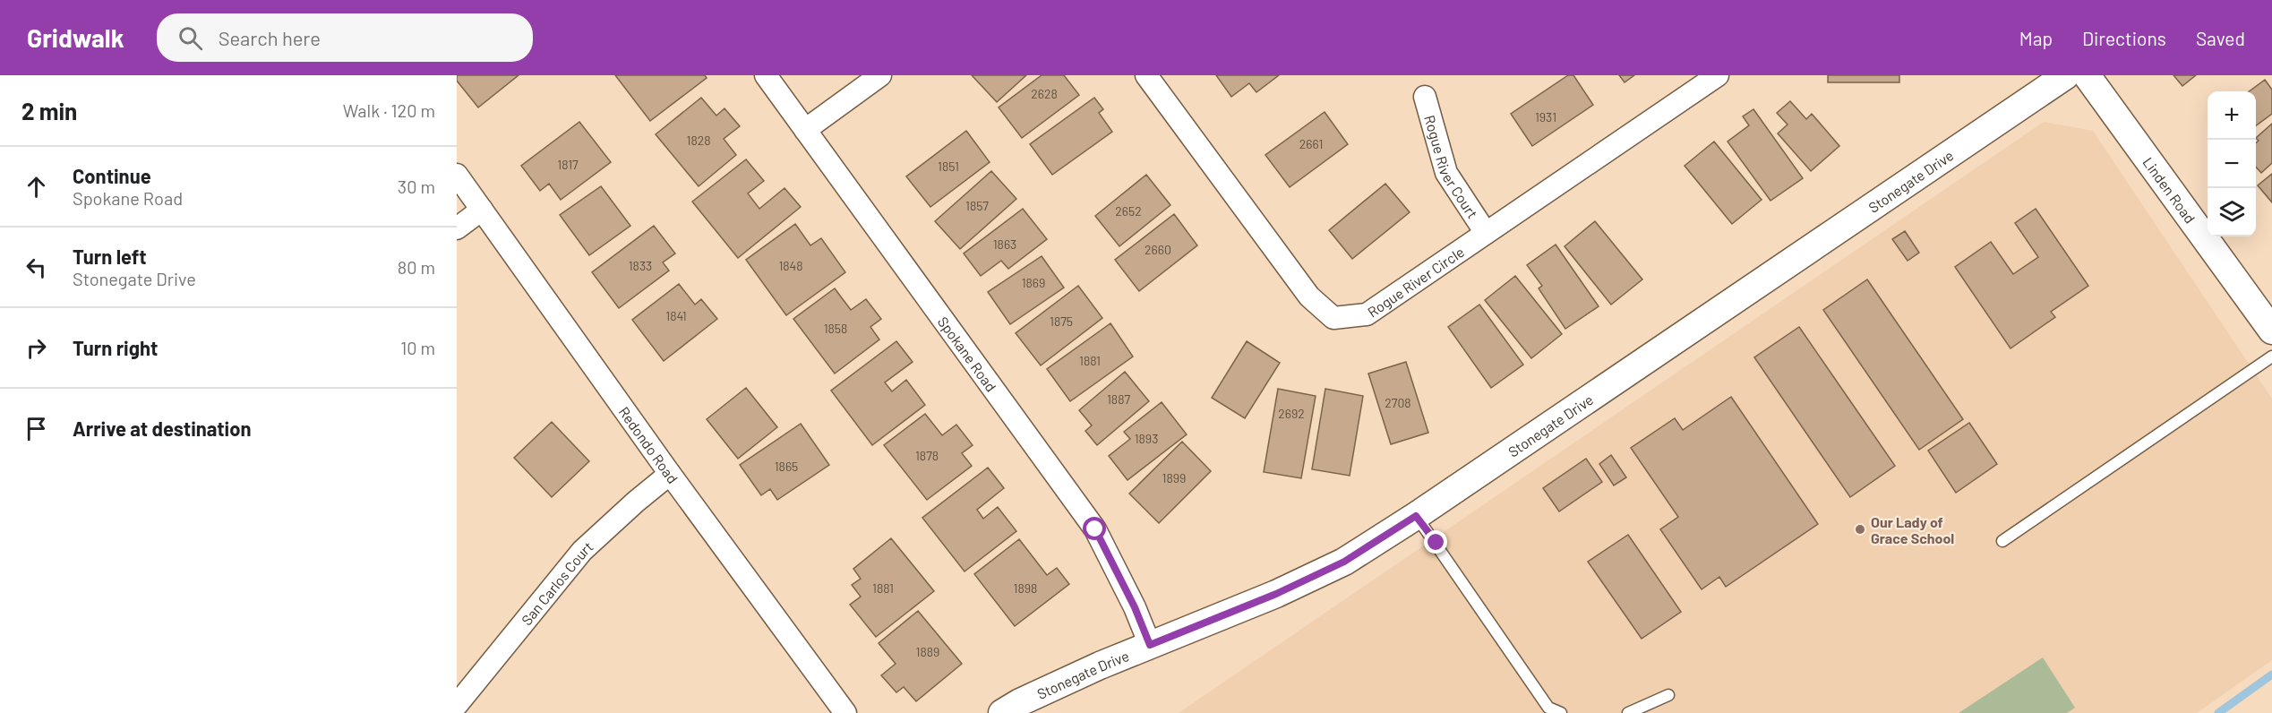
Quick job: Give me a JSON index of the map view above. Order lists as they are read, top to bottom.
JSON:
{
  "streets": {
    "street": [
      "Rogue River Court",
      "Stonegate Drive",
      "Linden Road",
      "Rogue River Circle",
      "Spokane Road",
      "Redondo Road",
      "San Carlos Court"
    ]
  },
  "crossings": [
    ["Rogue River Court", "Rogue River Circle"],
    ["Stonegate Drive", "Spokane Road"],
    ["Redondo Road", "San Carlos Court"]
  ],
  "places": ["Our Lady of Grace School"],
  "house_numbers": [
    "2628",
    "1931",
    "1828",
    "2661",
    "1817",
    "1851",
    "1857",
    "2652",
    "1863",
    "2660",
    "1833",
    "1848",
    "1869",
    "1841",
    "1875",
    "1858",
    "1881",
    "1887",
    "2708",
    "2692",
    "1893",
    "1878",
    "1865",
    "1899",
    "1881",
    "1898",
    "1889"
  ],
  "page": {
    "header": "Gridwalk",
    "search": "Search here",
    "nav": ["Map", "Directions", "Saved"],
    "heading": ["2 min", "Walk · 120 m"],
    "map_buttons": ["+", "−"],
    "list": [
      ["Continue", "Spokane Road", "30 m"],
      ["Turn left", "Stonegate Drive", "80 m"],
      ["Turn right", "10 m"],
      "Arrive at destination"
    ]
  }
}
